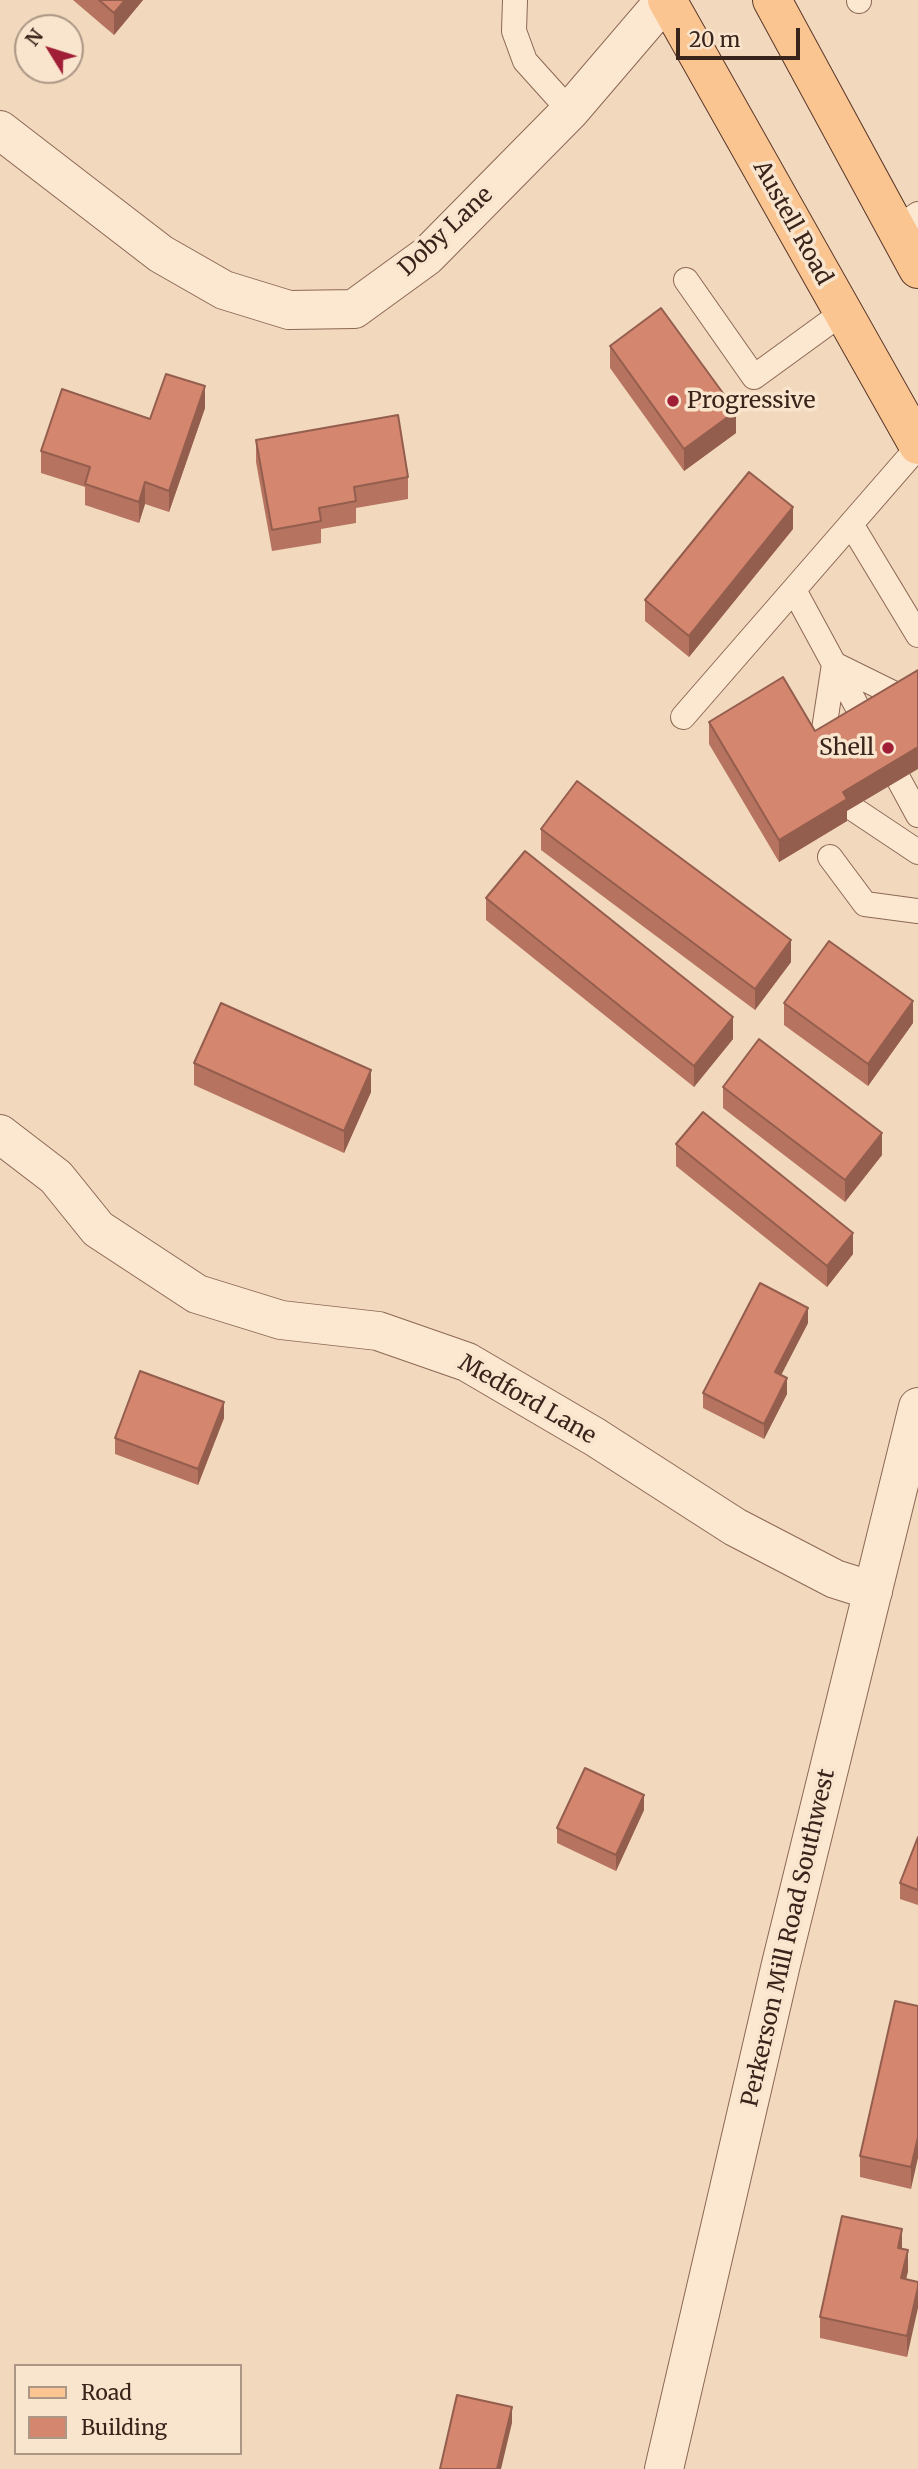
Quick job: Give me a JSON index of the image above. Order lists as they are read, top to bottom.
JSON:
{
  "streets": {
    "main road": ["Austell Road"],
    "street": ["Doby Lane", "Medford Lane", "Perkerson Mill Road Southwest"]
  },
  "crossings": [
    ["Austell Road", "Doby Lane"],
    ["Medford Lane", "Perkerson Mill Road Southwest"]
  ],
  "places": ["Progressive", "Shell"],
  "legend": ["Road", "Building"],
  "scale_bar": "20 m",
  "north": "top left"
}
